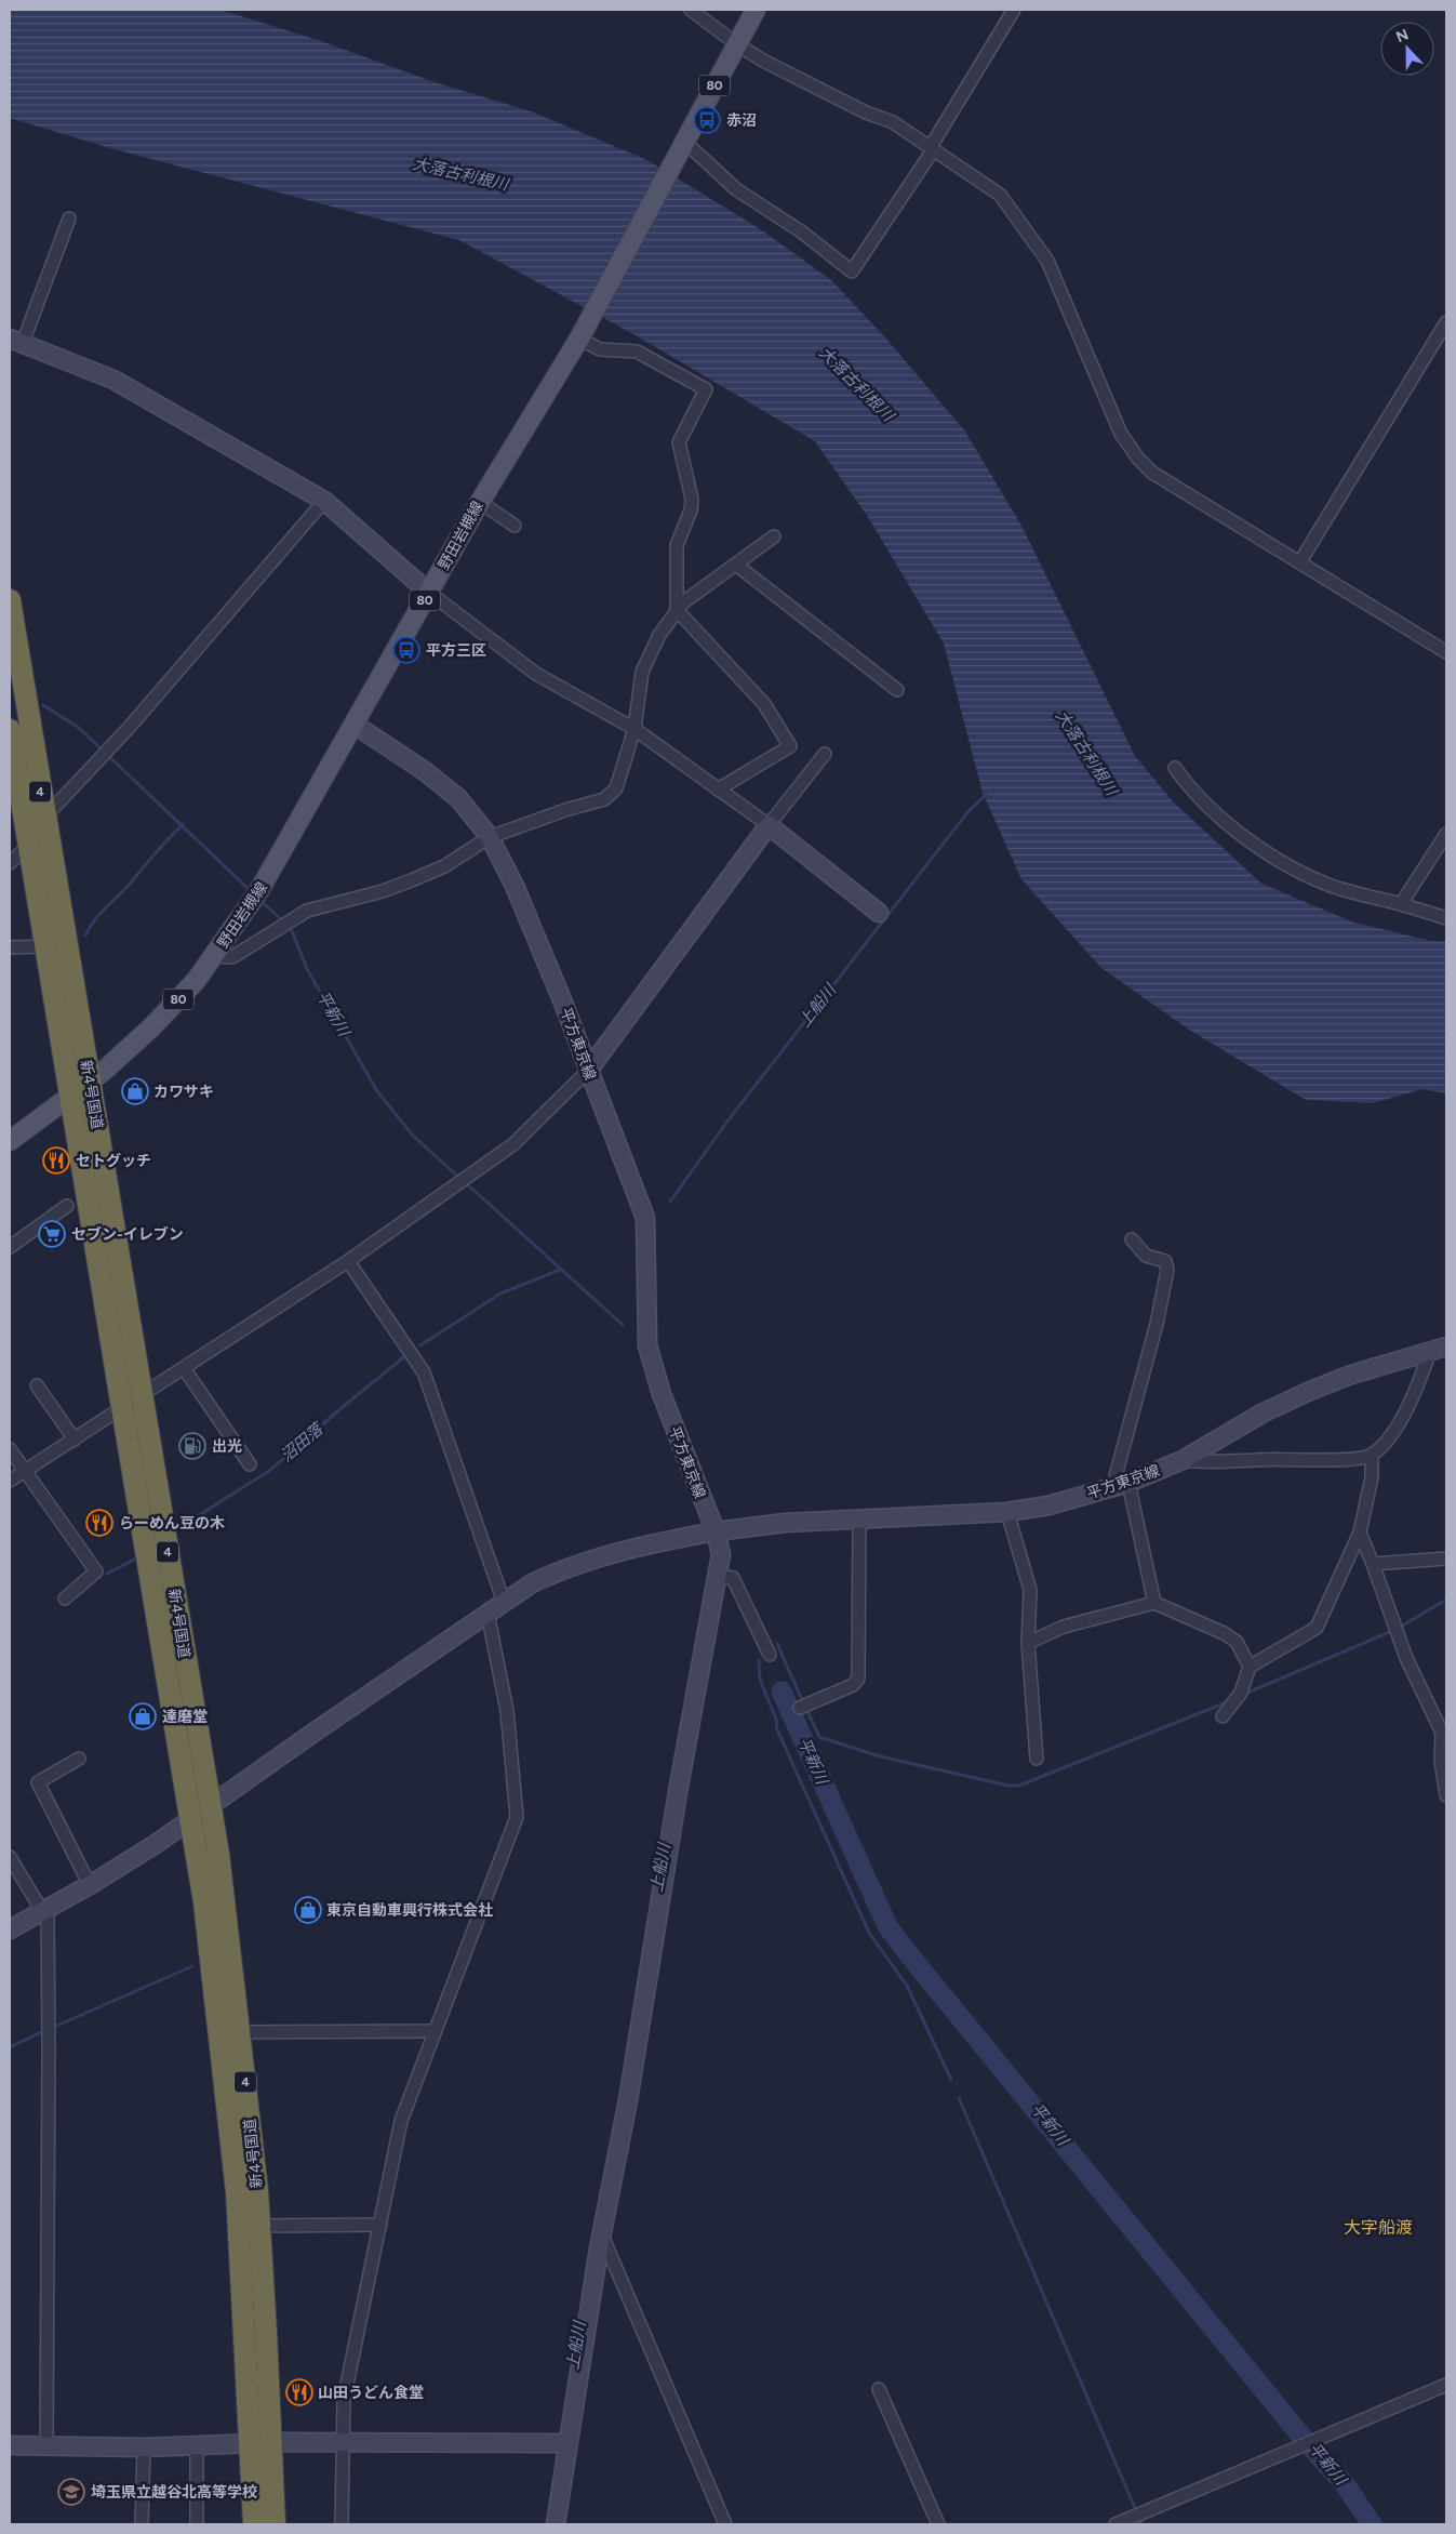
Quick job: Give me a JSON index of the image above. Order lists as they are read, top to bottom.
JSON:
{
  "streets": {
    "highway": ["4", "新4号国道"],
    "main road": ["80", "野田岩槻線"],
    "street": ["平方東京線"]
  },
  "crossings": [
    ["野田岩槻線", "平方東京線"],
    ["野田岩槻線", "新4号国道"]
  ],
  "districts": ["大字船渡"],
  "water": [
    "大落古利根川",
    "上船川",
    "平新川",
    "沼田落"
  ],
  "places": {
    "bus stop": ["赤沼", "平方三区"],
    "shop": ["カワサキ", "達磨堂", "東京自動車興行株式会社"],
    "restaurant": ["セトグッチ", "らーめん豆の木", "山田うどん食堂"],
    "supermarket": ["セブン-イレブン"],
    "fuel station": ["出光"],
    "school or university": ["埼玉県立越谷北高等学校"]
  },
  "north": "top"
}
